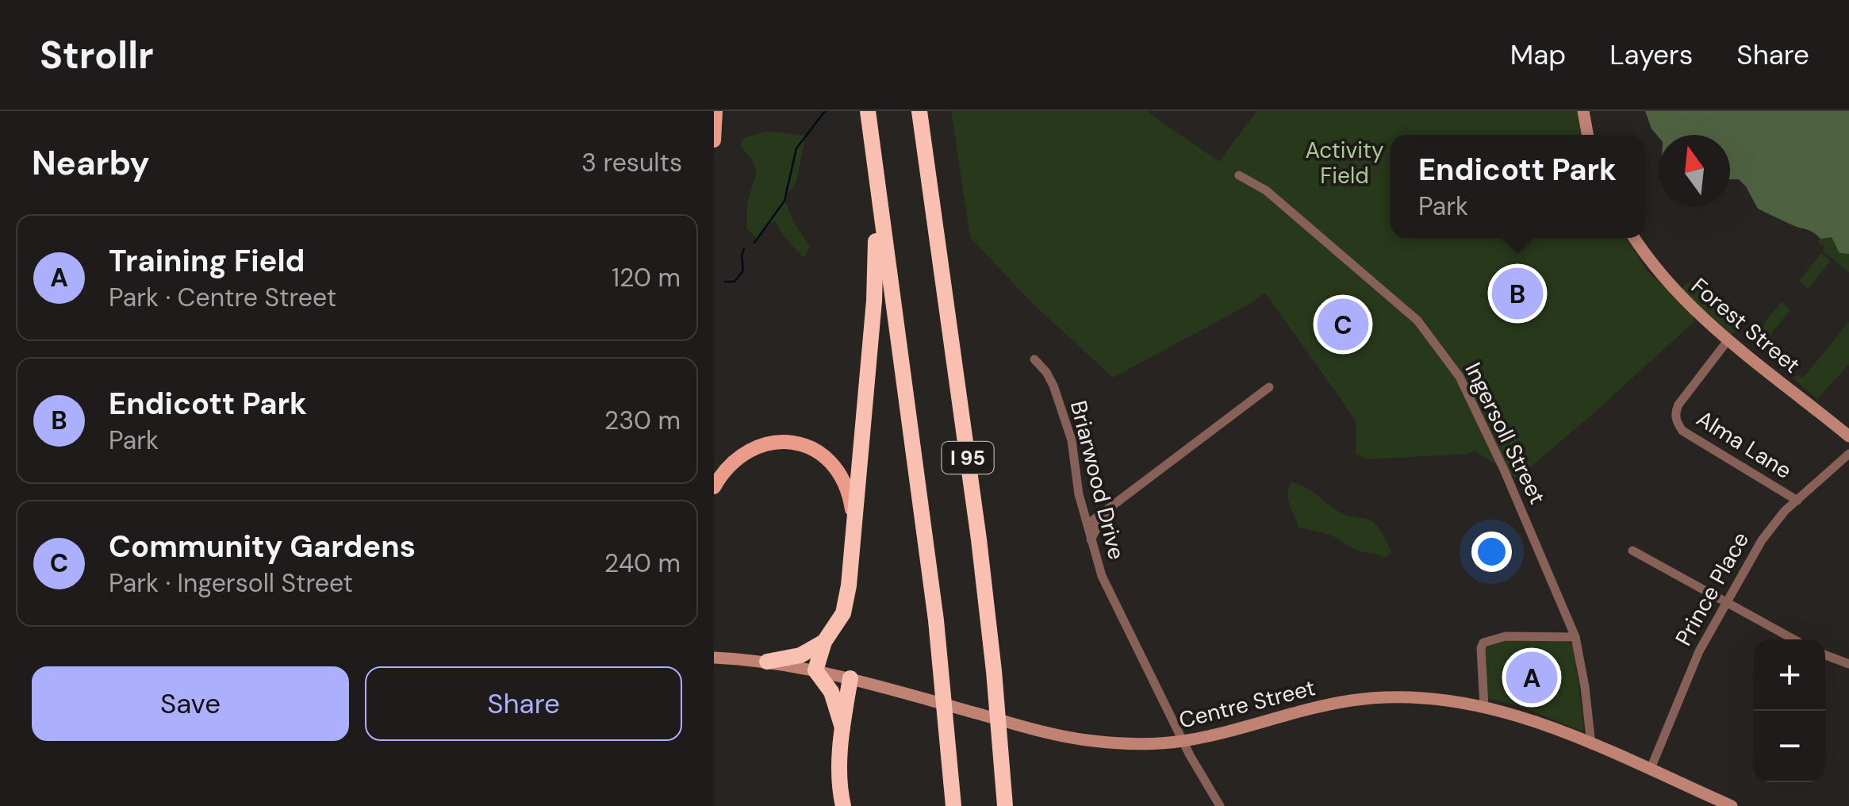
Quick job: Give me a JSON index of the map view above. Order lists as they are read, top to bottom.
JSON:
{
  "streets": {
    "highway": ["I 95"],
    "main road": ["Forest Street", "Centre Street"],
    "street": [
      "Ingersoll Street",
      "Alma Lane",
      "Briarwood Drive",
      "Prince Place"
    ]
  },
  "crossings": [
    ["Forest Street", "Alma Lane"],
    ["Ingersoll Street", "Centre Street"],
    ["Alma Lane", "Prince Place"],
    ["Briarwood Drive", "Centre Street"],
    ["Prince Place", "Centre Street"]
  ],
  "parks": ["Activity Field"],
  "north": "top",
  "page": {
    "header": "Strollr",
    "nav": ["Map", "Layers", "Share"],
    "heading": ["Nearby", "3 results"],
    "popup": ["Endicott Park", "Park"],
    "list": [
      {
        "mark": "A",
        "name": "Training Field",
        "note": "Park · Centre Street",
        "value": "120 m"
      },
      {
        "mark": "B",
        "name": "Endicott Park",
        "note": "Park",
        "value": "230 m"
      },
      {
        "mark": "C",
        "name": "Community Gardens",
        "note": "Park · Ingersoll Street",
        "value": "240 m"
      }
    ],
    "pins": ["B", "C", "A"],
    "map_buttons": ["+", "−"],
    "buttons": ["Save", "Share"]
  }
}
